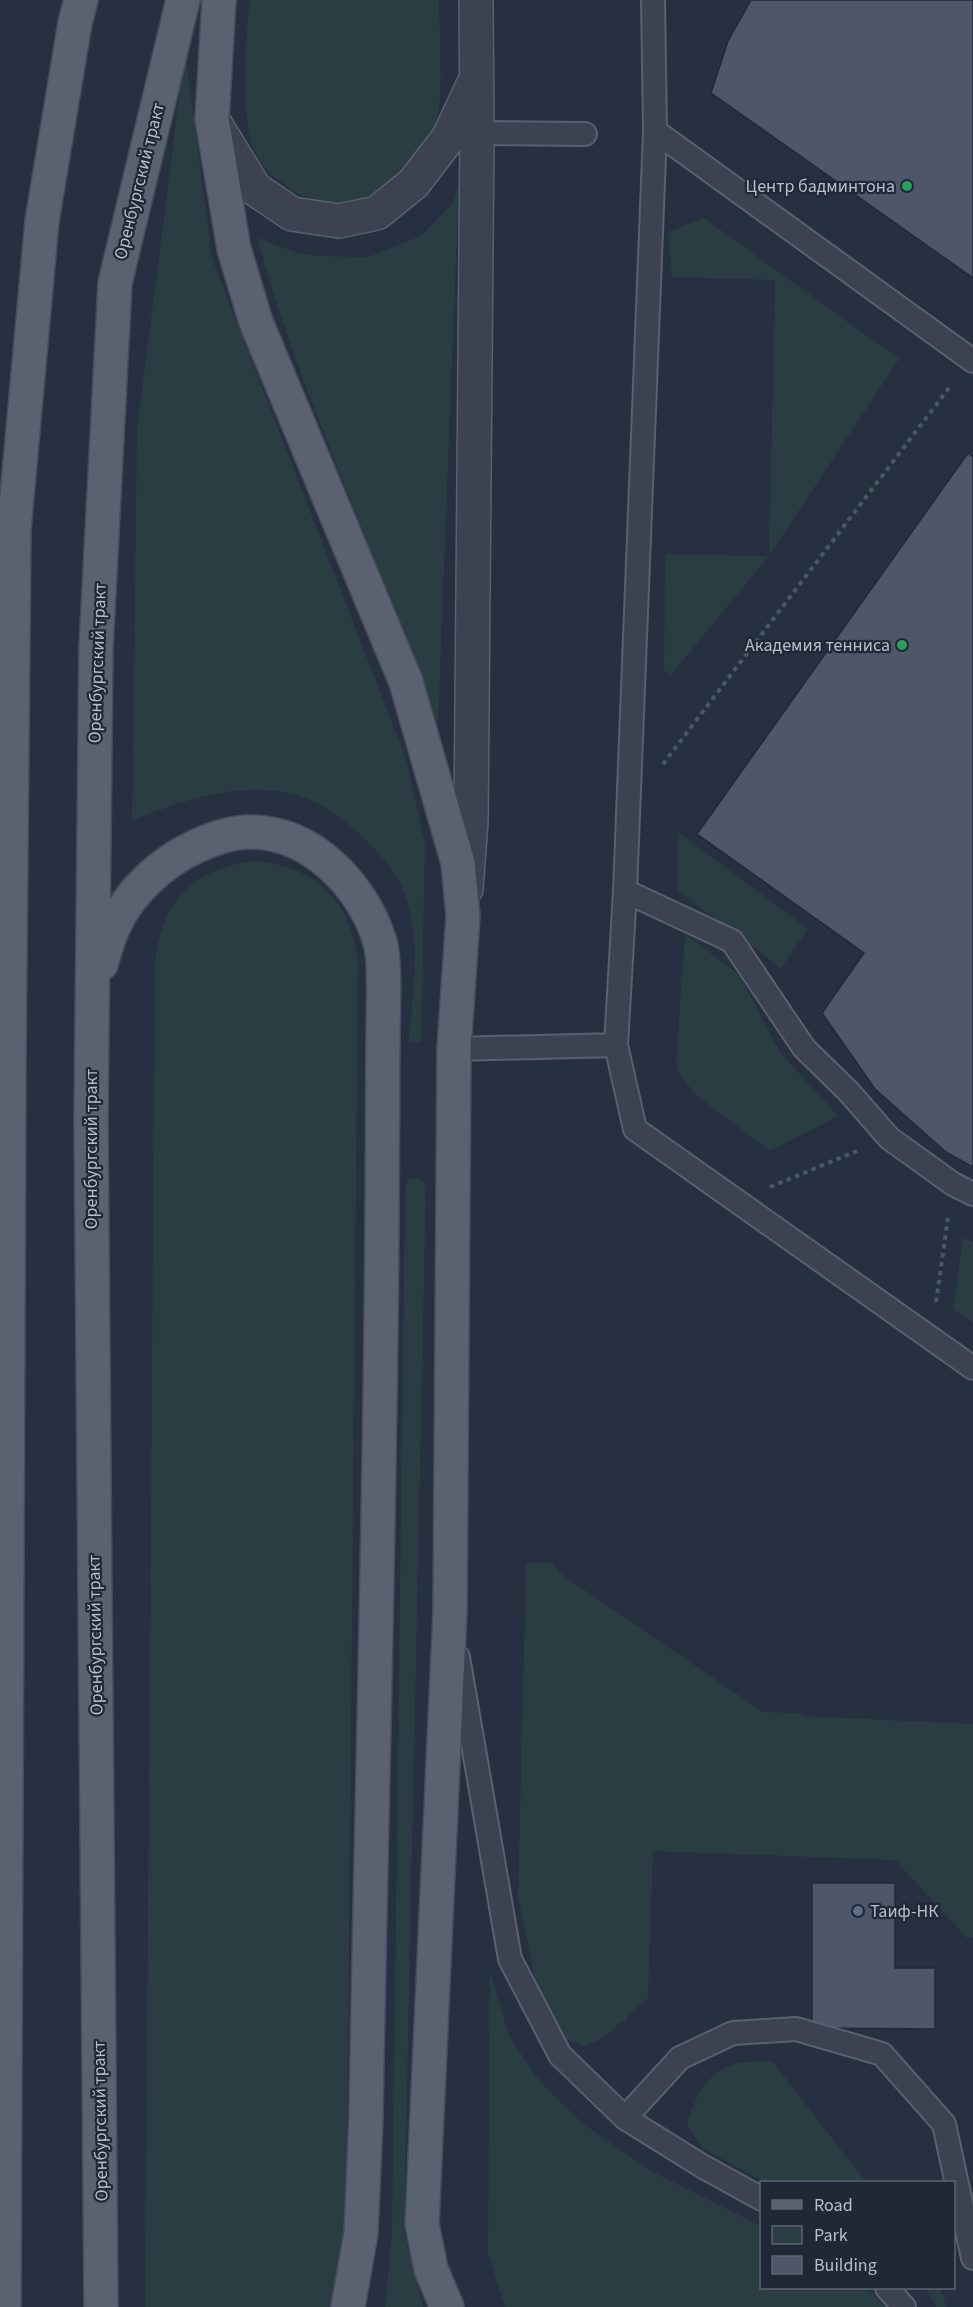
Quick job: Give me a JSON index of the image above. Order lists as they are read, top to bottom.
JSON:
{
  "streets": {
    "main road": ["Оренбургский тракт"]
  },
  "places": ["Центр бадминтона", "Академия тенниса", "Таиф-НК"],
  "legend": ["Road", "Park", "Building"]
}
